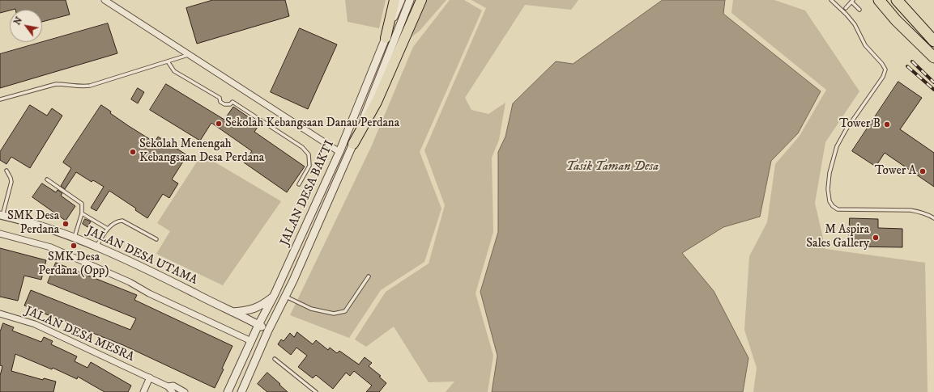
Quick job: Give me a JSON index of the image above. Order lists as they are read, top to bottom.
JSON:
{
  "streets": {
    "street": ["JALAN DESA BAKTI", "JALAN DESA UTAMA", "JALAN DESA MESRA"]
  },
  "crossings": [
    ["JALAN DESA BAKTI", "JALAN DESA UTAMA"]
  ],
  "water": ["Tasik Taman Desa"],
  "places": [
    "Sekolah Kebangsaan Danau Perdana",
    "Tower B",
    "Sekolah Menengah Kebangsaan Desa Perdana",
    "Tower A",
    "SMK Desa Perdana",
    "M Aspira Sales Gallery",
    "SMK Desa Perdana (Opp)"
  ],
  "north": "top left"
}
